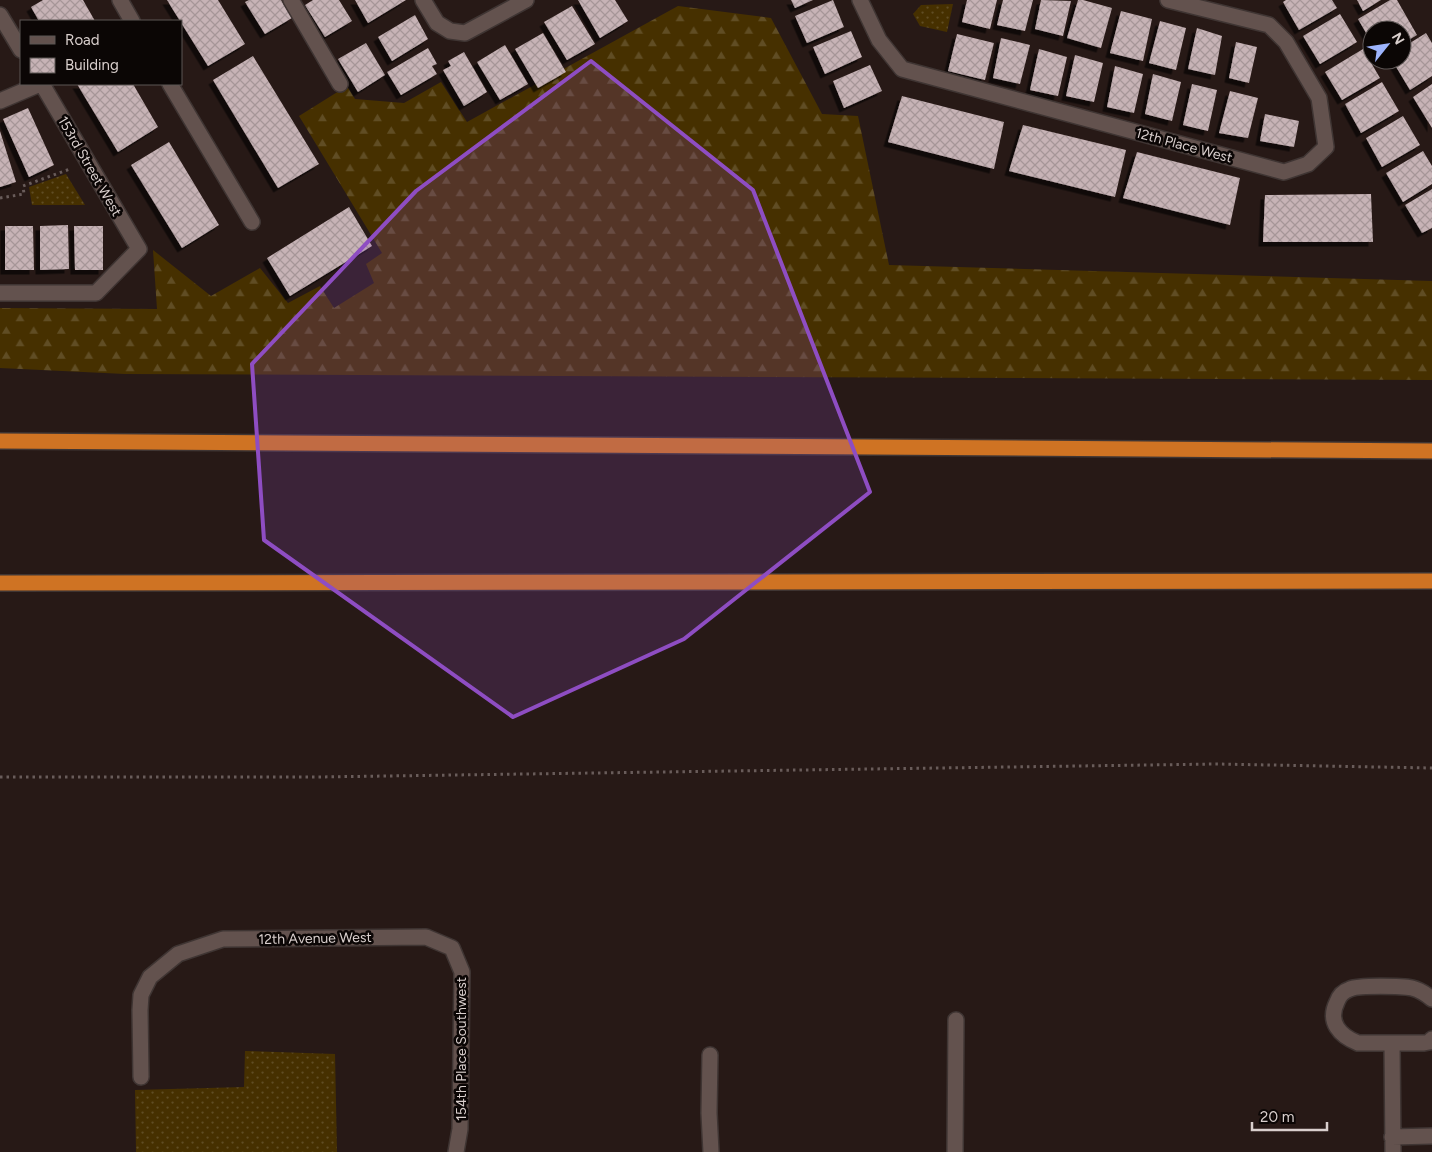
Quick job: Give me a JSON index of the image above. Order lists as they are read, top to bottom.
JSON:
{
  "streets": {
    "street": [
      "12th Place West",
      "153rd Street West",
      "12th Avenue West",
      "154th Place Southwest"
    ]
  },
  "crossings": [
    ["12th Avenue West", "154th Place Southwest"]
  ],
  "legend": ["Road", "Building"],
  "scale_bar": "20 m",
  "north": "top right"
}
